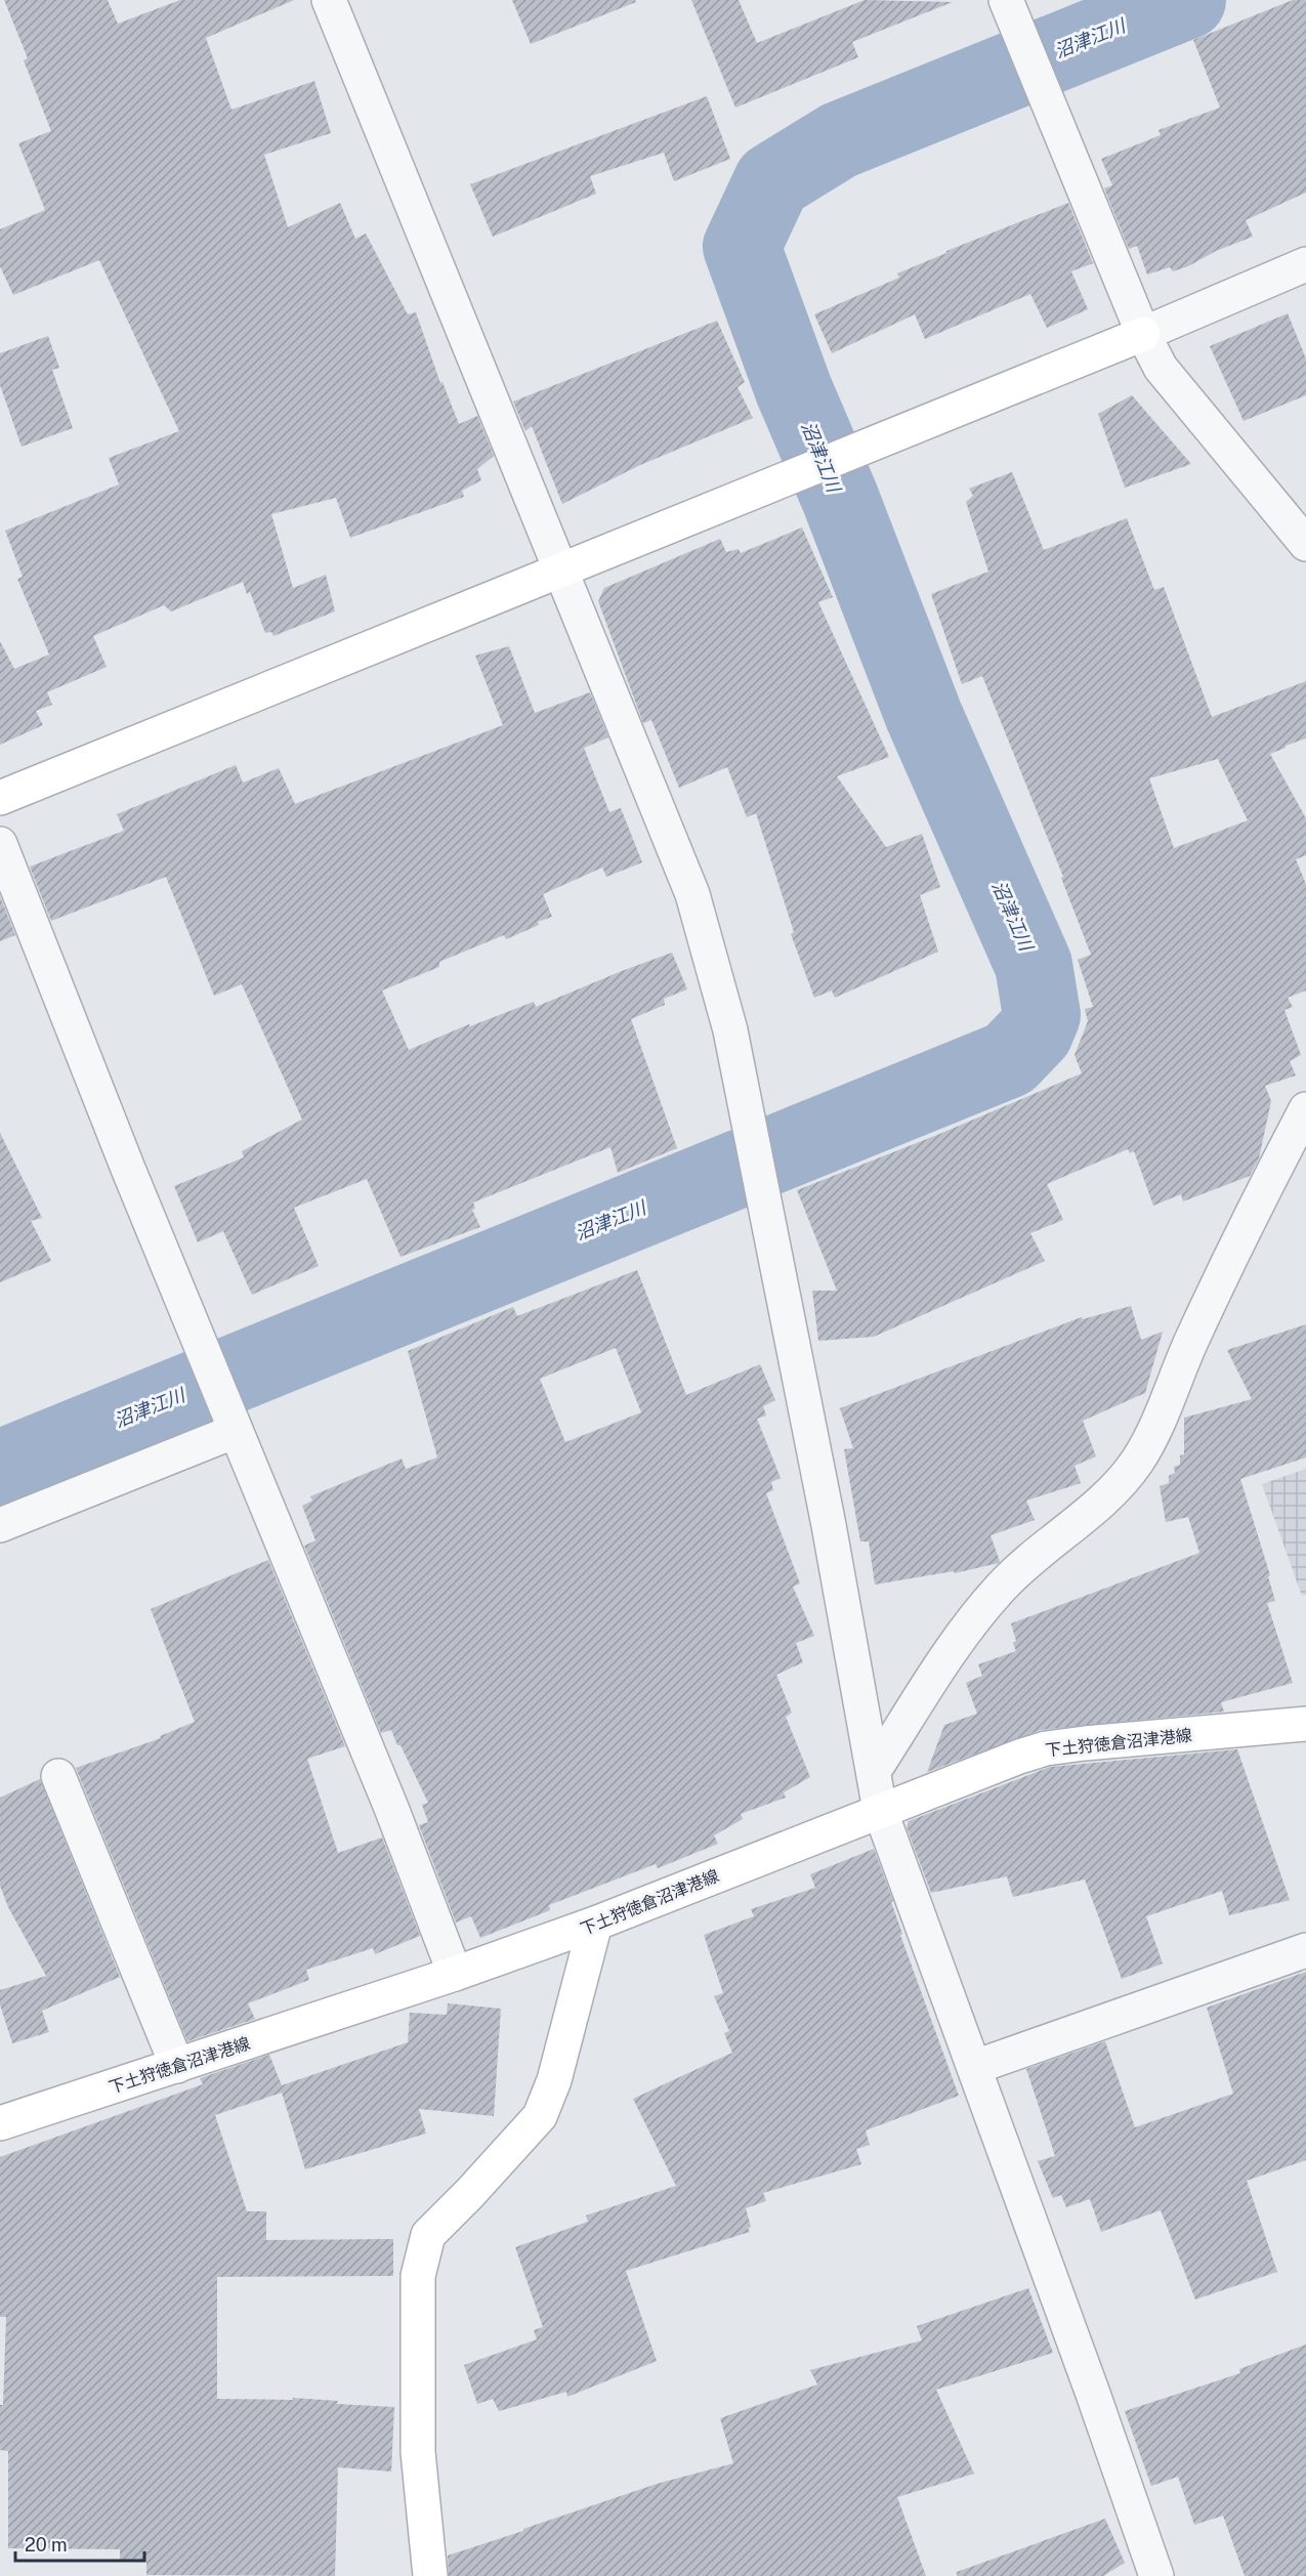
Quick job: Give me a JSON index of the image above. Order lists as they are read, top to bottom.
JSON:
{
  "streets": {
    "street": ["下土狩徳倉沼津港線"]
  },
  "water": ["沼津江川"],
  "scale_bar": "20 m"
}
